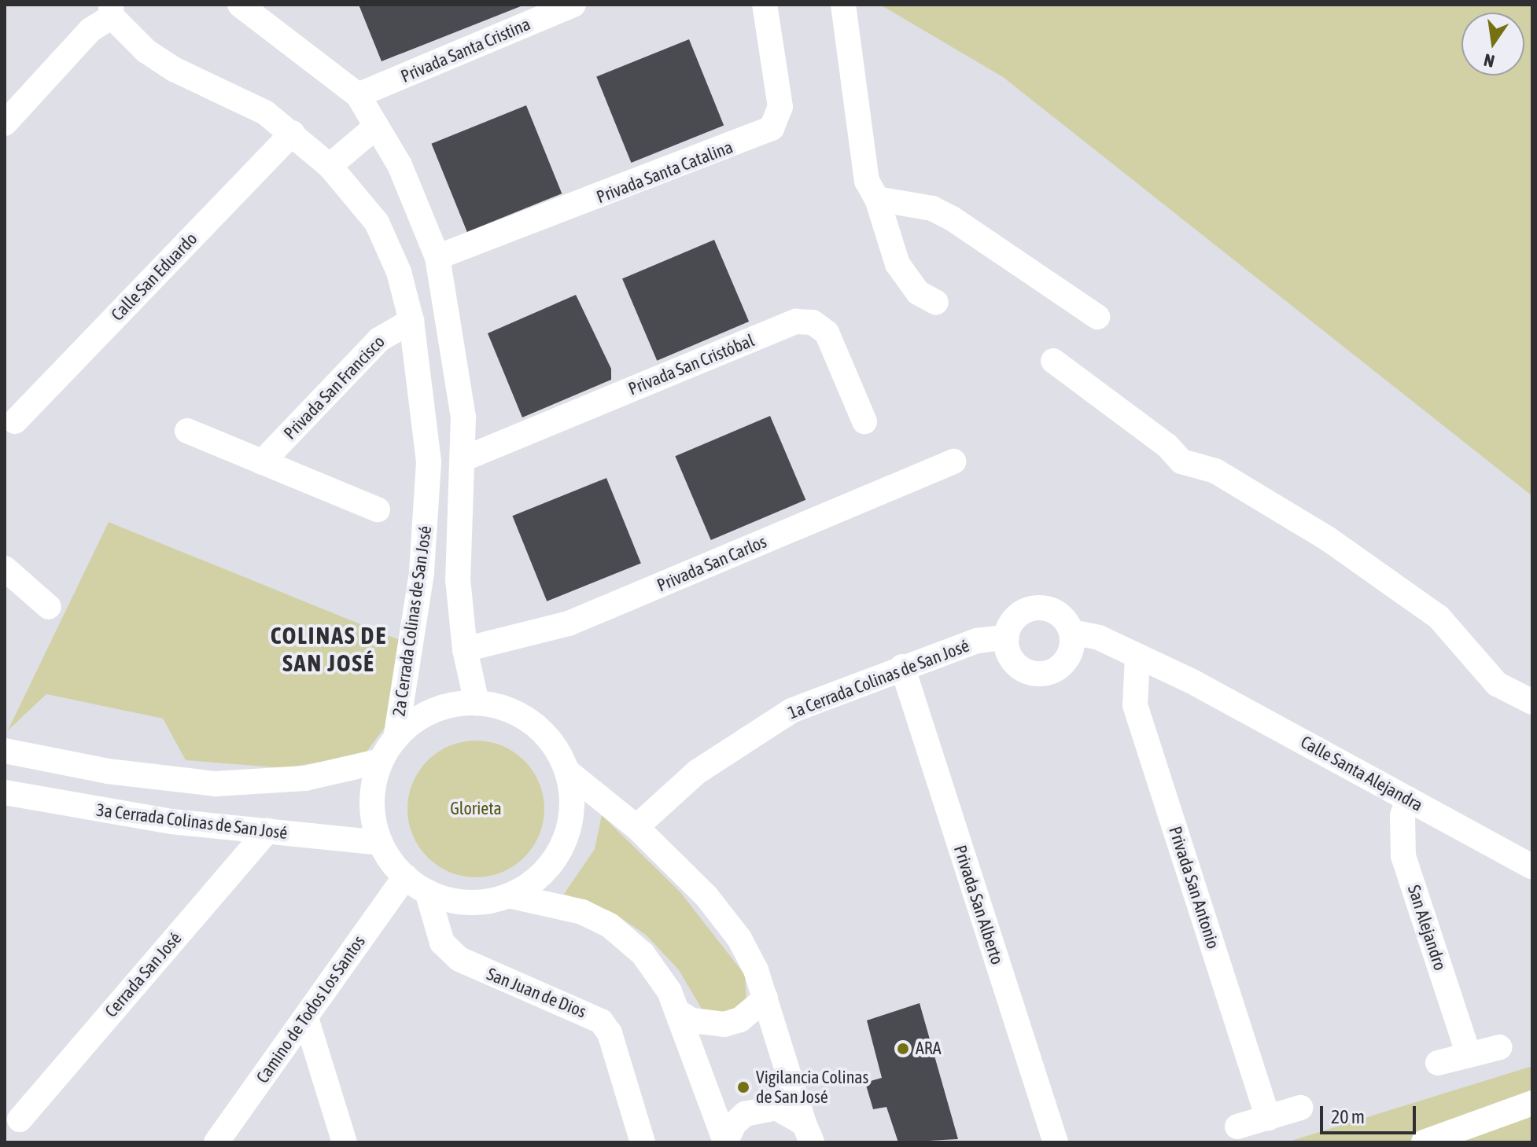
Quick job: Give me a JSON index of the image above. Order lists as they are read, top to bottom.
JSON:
{
  "streets": {
    "street": [
      "Privada Santa Cristina",
      "Privada Santa Catalina",
      "Calle San Eduardo",
      "Privada San Cristóbal",
      "Privada San Francisco",
      "Privada San Carlos",
      "2a Cerrada Colinas de San José",
      "1a Cerrada Colinas de San José",
      "Calle Santa Alejandra",
      "3a Cerrada Colinas de San José",
      "Privada San Antonio",
      "Privada San Alberto",
      "San Alejandro",
      "Cerrada San José",
      "San Juan de Dios",
      "Camino de Todos Los Santos"
    ]
  },
  "crossings": [
    ["Privada Santa Cristina", "2a Cerrada Colinas de San José"],
    ["Privada Santa Catalina", "2a Cerrada Colinas de San José"],
    ["Calle San Eduardo", "2a Cerrada Colinas de San José"],
    ["Privada San Cristóbal", "2a Cerrada Colinas de San José"],
    ["Privada San Francisco", "2a Cerrada Colinas de San José"],
    ["Privada San Carlos", "2a Cerrada Colinas de San José"],
    ["2a Cerrada Colinas de San José", "3a Cerrada Colinas de San José"],
    ["2a Cerrada Colinas de San José", "San Juan de Dios"],
    ["2a Cerrada Colinas de San José", "Camino de Todos Los Santos"],
    ["1a Cerrada Colinas de San José", "Privada San Alberto"],
    ["Calle Santa Alejandra", "Privada San Antonio"],
    ["Calle Santa Alejandra", "San Alejandro"],
    ["3a Cerrada Colinas de San José", "Cerrada San José"],
    ["3a Cerrada Colinas de San José", "San Juan de Dios"],
    ["3a Cerrada Colinas de San José", "Camino de Todos Los Santos"],
    ["San Juan de Dios", "Camino de Todos Los Santos"]
  ],
  "districts": ["COLINAS DE SAN JOSÉ"],
  "parks": ["Glorieta"],
  "places": ["ARA", "Vigilancia Colinas de San José"],
  "scale_bar": "20 m",
  "north": "bottom"
}
